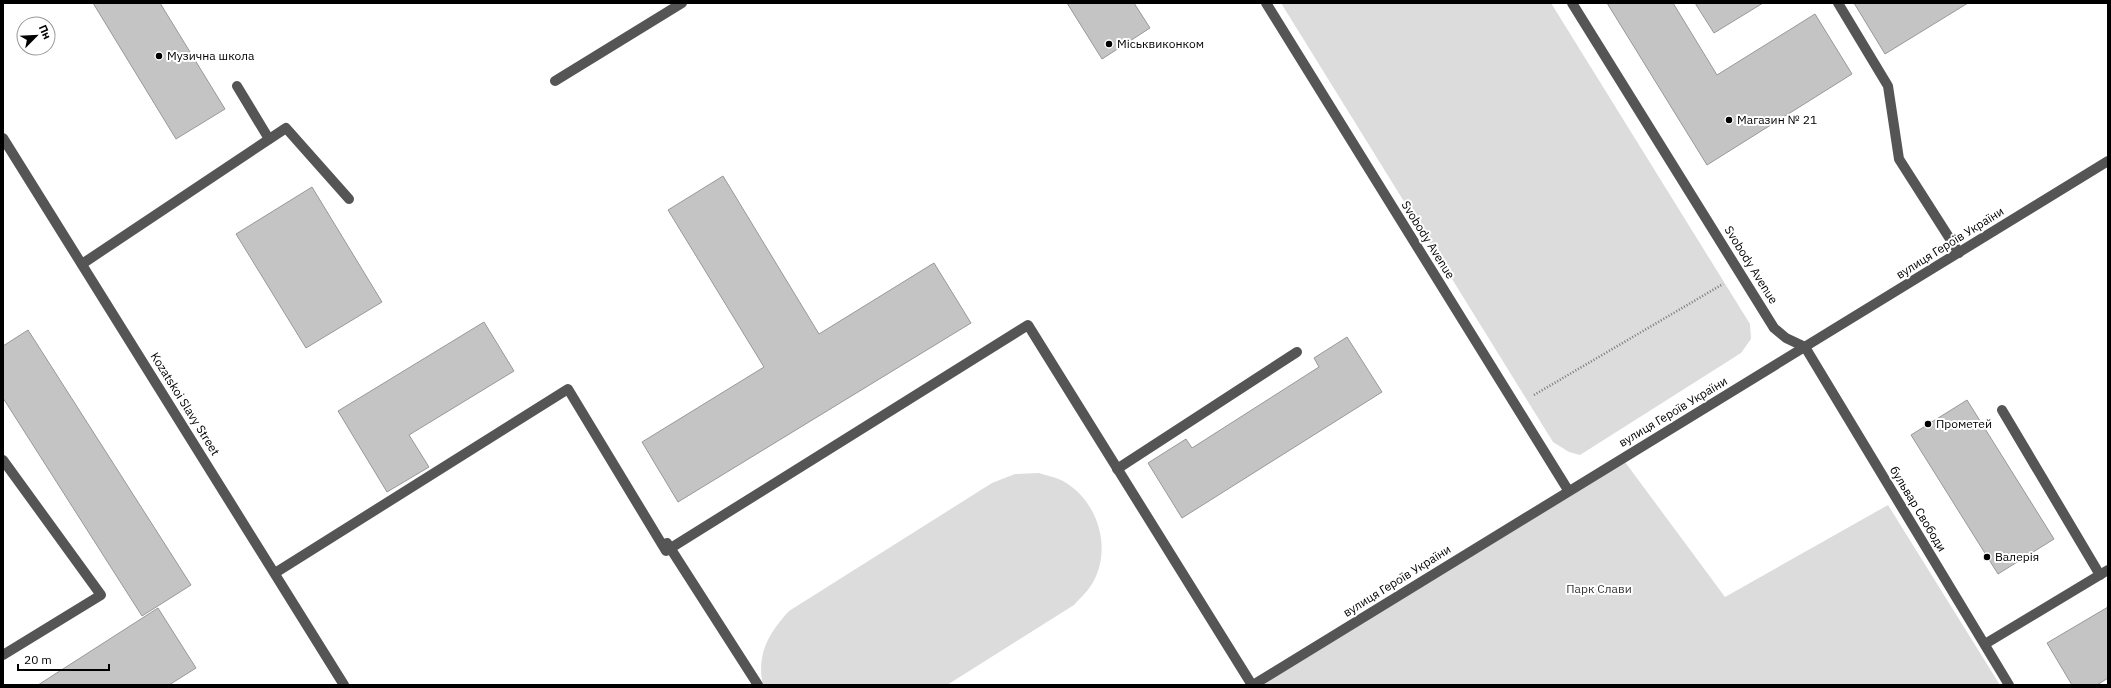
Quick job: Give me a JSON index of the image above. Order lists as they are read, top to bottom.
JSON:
{
  "streets": {
    "street": [
      "Svobody Avenue",
      "вулиця Героїв України",
      "Kozatskoi Slavy Street",
      "бульвар Свободи"
    ]
  },
  "crossings": [
    ["Svobody Avenue", "вулиця Героїв України"],
    ["Svobody Avenue", "бульвар Свободи"],
    ["вулиця Героїв України", "бульвар Свободи"]
  ],
  "parks": ["Парк Слави"],
  "places": [
    "Міськвиконком",
    "Музична школа",
    "Магазин № 21",
    "Прометей",
    "Валерія"
  ],
  "scale_bar": "20 m",
  "north": "top right"
}
